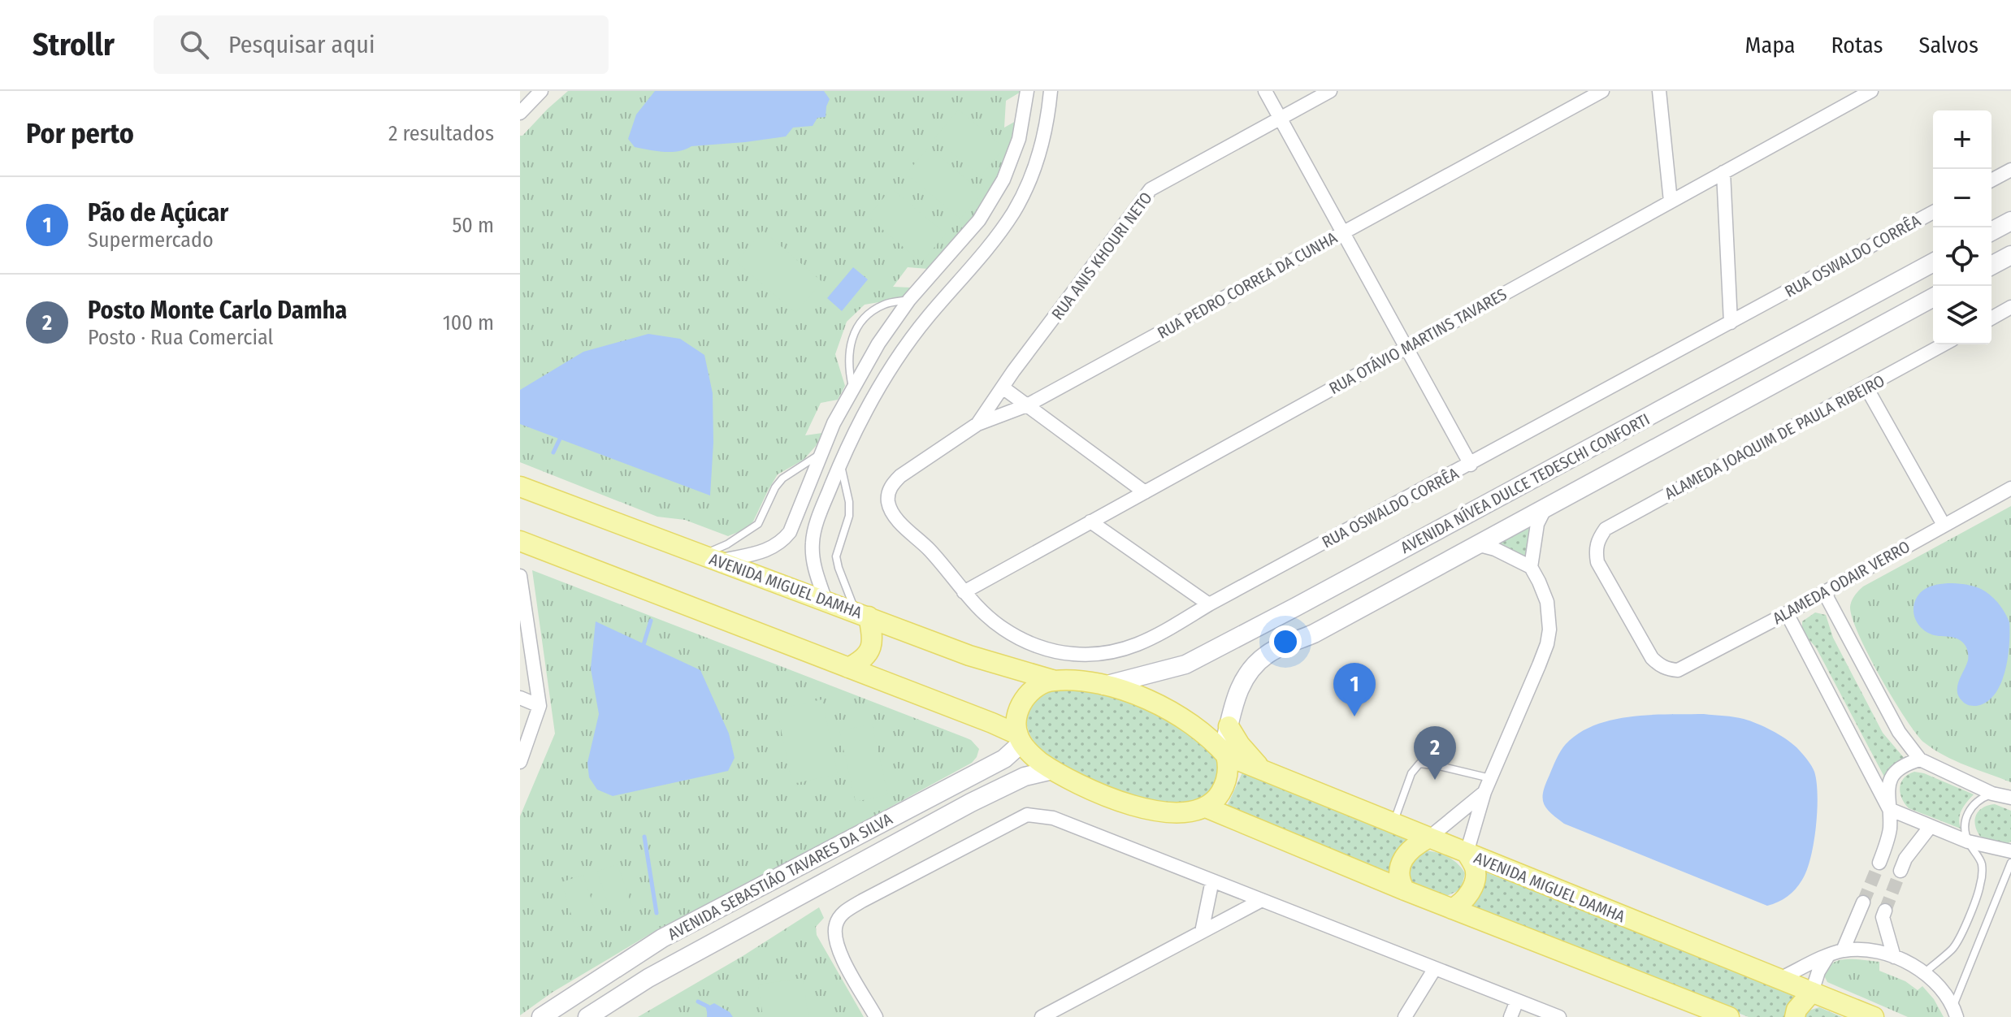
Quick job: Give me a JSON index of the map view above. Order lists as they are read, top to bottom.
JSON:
{
  "streets": {
    "main road": ["AVENIDA NÍVEA DULCE TEDESCHI CONFORTI", "AVENIDA MIGUEL DAMHA", "AVENIDA SEBASTIÃO TAVARES DA SILVA"],
    "street": [
      "RUA ANIS KHOURI NETO",
      "RUA OSWALDO CORRÊA",
      "RUA PEDRO CORREA DA CUNHA",
      "RUA OTÁVIO MARTINS TAVARES",
      "ALAMEDA JOAQUIM DE PAULA RIBEIRO",
      "ALAMEDA ODAIR VERRO"
    ]
  },
  "crossings": [
    ["RUA ANIS KHOURI NETO", "RUA PEDRO CORREA DA CUNHA"],
    ["RUA OSWALDO CORRÊA", "RUA PEDRO CORREA DA CUNHA"],
    ["RUA OSWALDO CORRÊA", "RUA OTÁVIO MARTINS TAVARES"],
    ["ALAMEDA JOAQUIM DE PAULA RIBEIRO", "ALAMEDA ODAIR VERRO"],
    ["AVENIDA NÍVEA DULCE TEDESCHI CONFORTI", "AVENIDA MIGUEL DAMHA"]
  ],
  "page": {
    "header": "Strollr",
    "search": "Pesquisar aqui",
    "nav": ["Mapa", "Rotas", "Salvos"],
    "heading": ["Por perto", "2 resultados"],
    "map_buttons": ["+", "−"],
    "list": [
      {
        "mark": "1",
        "name": "Pão de Açúcar",
        "note": "Supermercado",
        "value": "50 m"
      },
      {
        "mark": "2",
        "name": "Posto Monte Carlo Damha",
        "note": "Posto · Rua Comercial",
        "value": "100 m"
      }
    ],
    "pins": ["1", "2"]
  }
}
